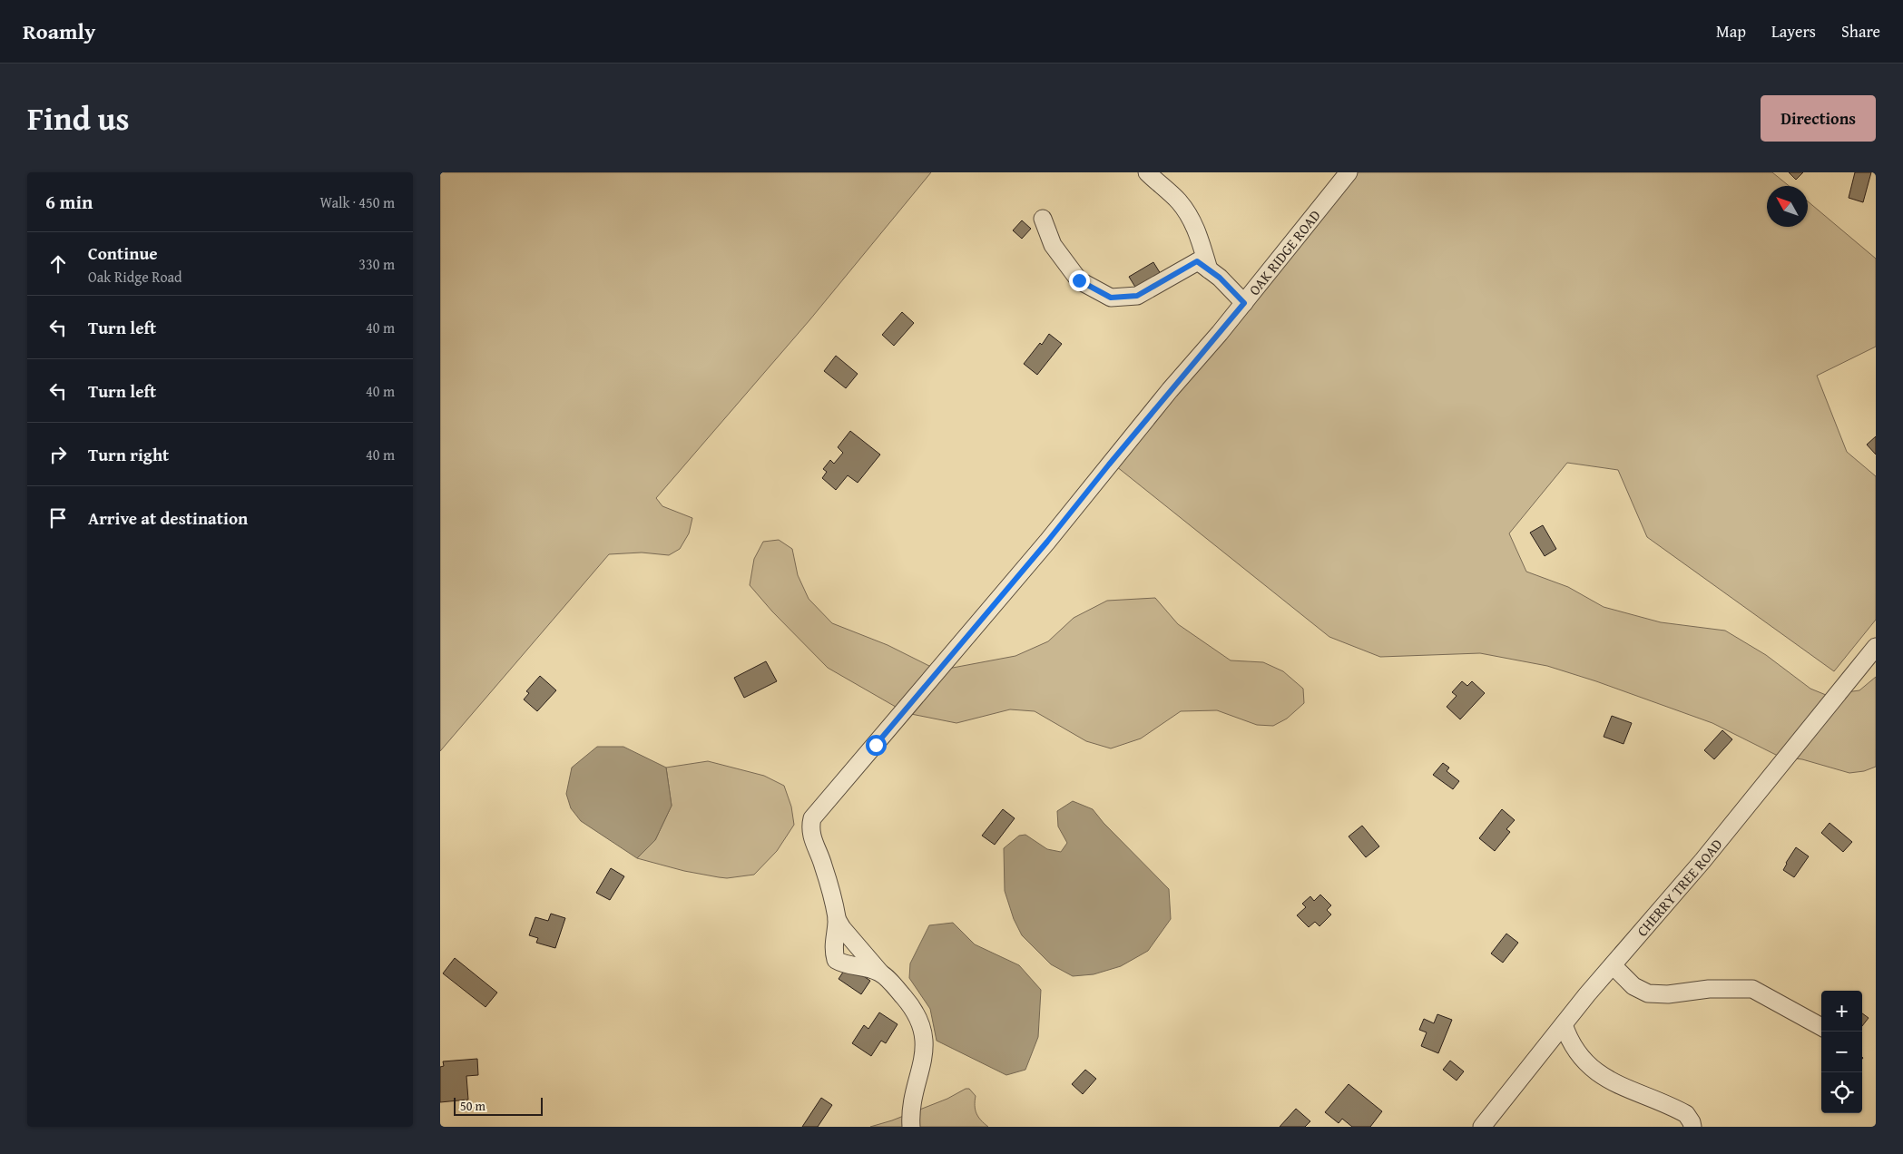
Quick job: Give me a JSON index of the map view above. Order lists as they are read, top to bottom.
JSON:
{
  "streets": {
    "street": ["OAK RIDGE ROAD", "CHERRY TREE ROAD"]
  },
  "scale_bar": "50 m",
  "north": "top left",
  "page": {
    "header": "Roamly",
    "nav": ["Map", "Layers", "Share"],
    "title": "Find us",
    "buttons": "Directions",
    "heading": ["6 min", "Walk · 450 m"],
    "list": [
      ["Continue", "Oak Ridge Road", "330 m"],
      ["Turn left", "40 m"],
      ["Turn left", "40 m"],
      ["Turn right", "40 m"],
      "Arrive at destination"
    ],
    "map_buttons": ["+", "−"],
    "scale": "50 m"
  }
}
